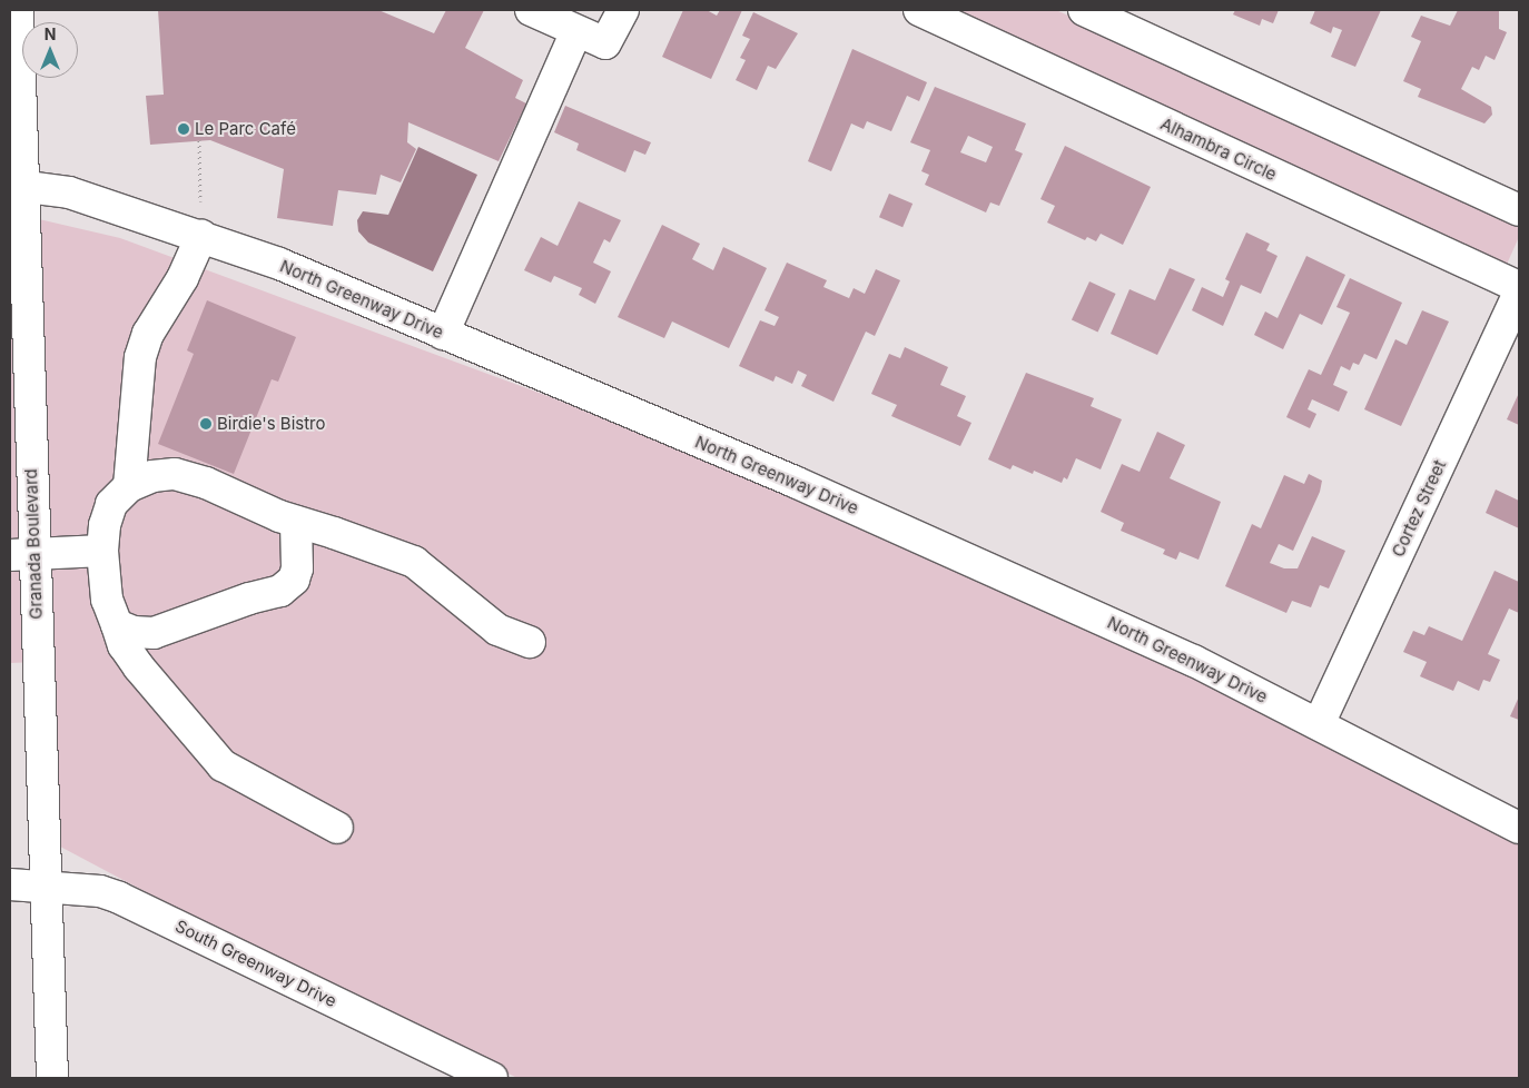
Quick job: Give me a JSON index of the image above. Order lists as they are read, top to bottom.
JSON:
{
  "streets": {
    "street": [
      "Alhambra Circle",
      "North Greenway Drive",
      "Cortez Street",
      "Granada Boulevard",
      "South Greenway Drive"
    ]
  },
  "crossings": [
    ["North Greenway Drive", "Cortez Street"],
    ["North Greenway Drive", "Granada Boulevard"],
    ["Granada Boulevard", "South Greenway Drive"]
  ],
  "places": ["Le Parc Café", "Birdie's Bistro"],
  "north": "top"
}
